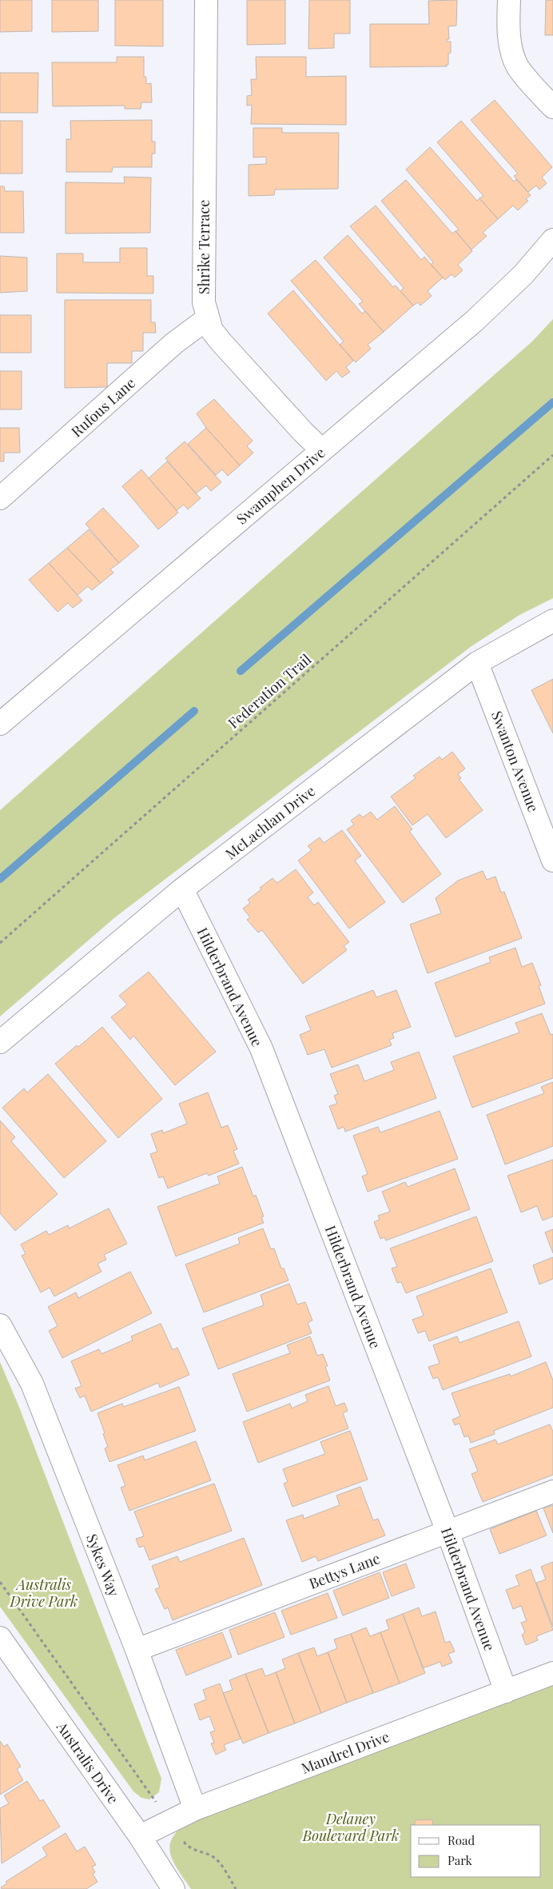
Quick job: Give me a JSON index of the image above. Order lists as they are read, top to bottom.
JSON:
{
  "streets": {
    "street": [
      "Shrike Terrace",
      "Rufous Lane",
      "Swamphen Drive",
      "Swanton Avenue",
      "McLachlan Drive",
      "Hilderbrand Avenue",
      "Sykes Way",
      "Bettys Lane",
      "Mandrel Drive",
      "Australis Drive"
    ],
    "path": ["Federation Trail"]
  },
  "crossings": [
    ["Shrike Terrace", "Rufous Lane"],
    ["Shrike Terrace", "Swamphen Drive"],
    ["Swanton Avenue", "McLachlan Drive"],
    ["McLachlan Drive", "Hilderbrand Avenue"],
    ["Hilderbrand Avenue", "Bettys Lane"],
    ["Hilderbrand Avenue", "Mandrel Drive"],
    ["Sykes Way", "Bettys Lane"],
    ["Sykes Way", "Mandrel Drive"],
    ["Mandrel Drive", "Australis Drive"]
  ],
  "parks": ["Australis Drive Park", "Delaney Boulevard Park"],
  "legend": ["Road", "Park"]
}
